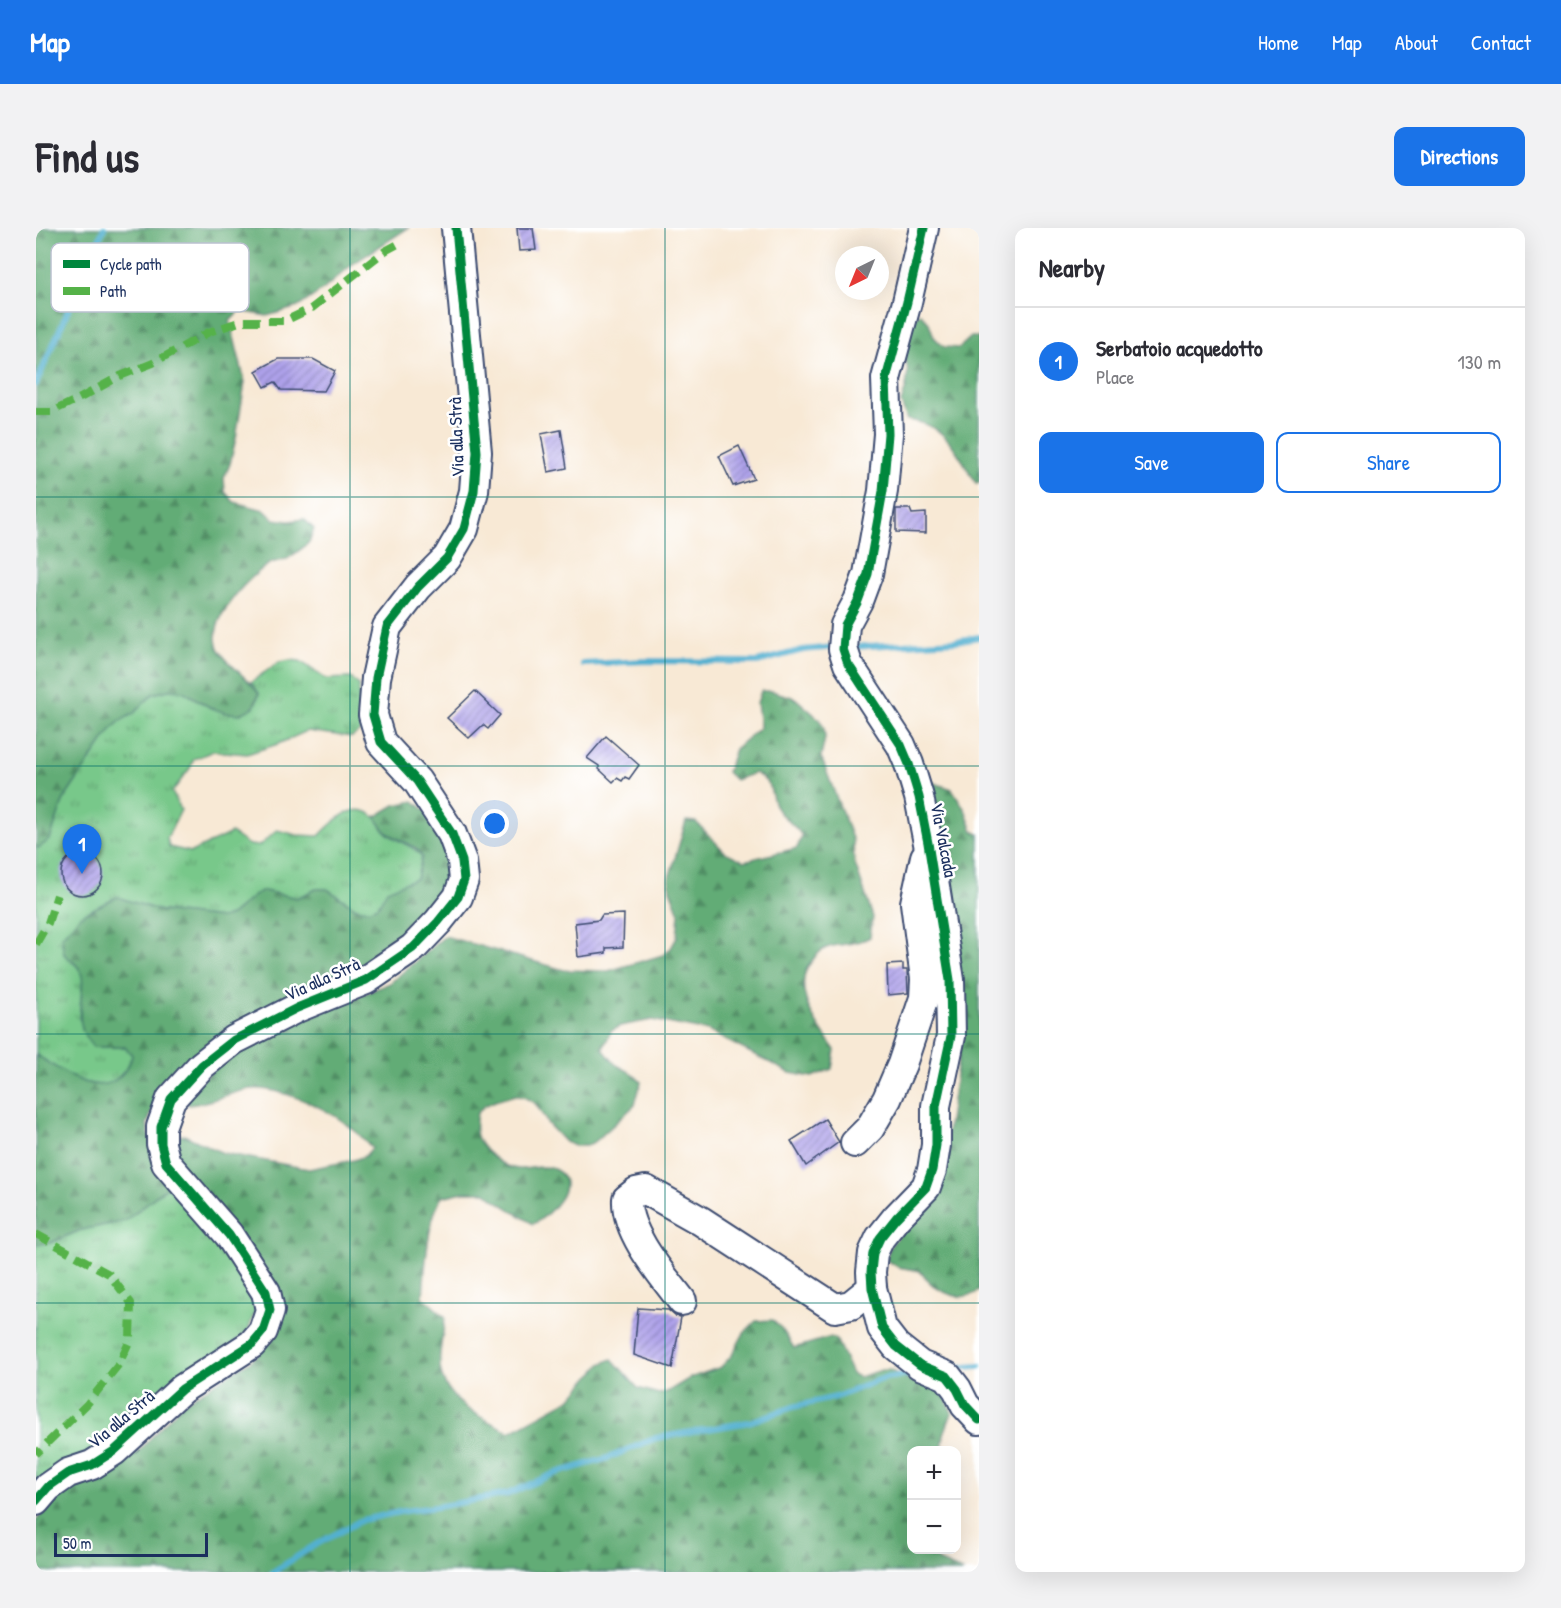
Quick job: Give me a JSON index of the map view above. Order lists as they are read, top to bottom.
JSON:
{
  "streets": {
    "street": ["Via alla Strà", "Via Valcada"]
  },
  "legend": ["Cycle path", "Path"],
  "scale_bar": "50 m",
  "north": "bottom left",
  "page": {
    "header": "Map",
    "nav": [
      "Home",
      "Map",
      "About",
      "Contact"
    ],
    "buttons": [
      "Directions",
      ["Save", "Share"]
    ],
    "title": "Find us",
    "heading": "Nearby",
    "list": [
      {
        "mark": "1",
        "name": "Serbatoio acquedotto",
        "note": "Place",
        "value": "130 m"
      }
    ],
    "pins": "1",
    "map_buttons": ["+", "−"],
    "scale": "50 m"
  }
}
